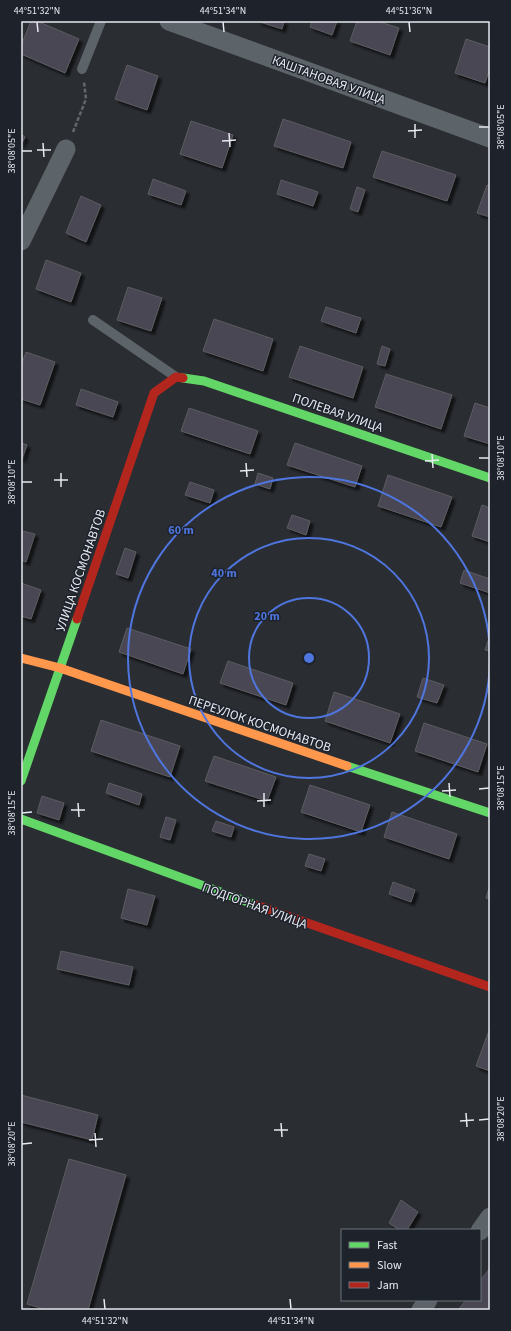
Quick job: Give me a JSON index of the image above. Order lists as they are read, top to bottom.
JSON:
{
  "streets": {
    "street": [
      "КАШТАНОВАЯ УЛИЦА",
      "ПОЛЕВАЯ УЛИЦА",
      "УЛИЦА КОСМОНАВТОВ",
      "ПЕРЕУЛОК КОСМОНАВТОВ",
      "ПОДГОРНАЯ УЛИЦА"
    ]
  },
  "crossings": [
    ["ПОЛЕВАЯ УЛИЦА", "УЛИЦА КОСМОНАВТОВ"],
    ["УЛИЦА КОСМОНАВТОВ", "ПЕРЕУЛОК КОСМОНАВТОВ"]
  ],
  "legend": ["Fast", "Slow", "Jam"],
  "coordinates": [
    "44°51'32\"N",
    "44°51'34\"N",
    "44°51'36\"N",
    "38°08'05\"E",
    "38°08'10\"E",
    "38°08'15\"E",
    "38°08'20\"E"
  ],
  "rings": ["60 m", "40 m", "20 m"]
}
